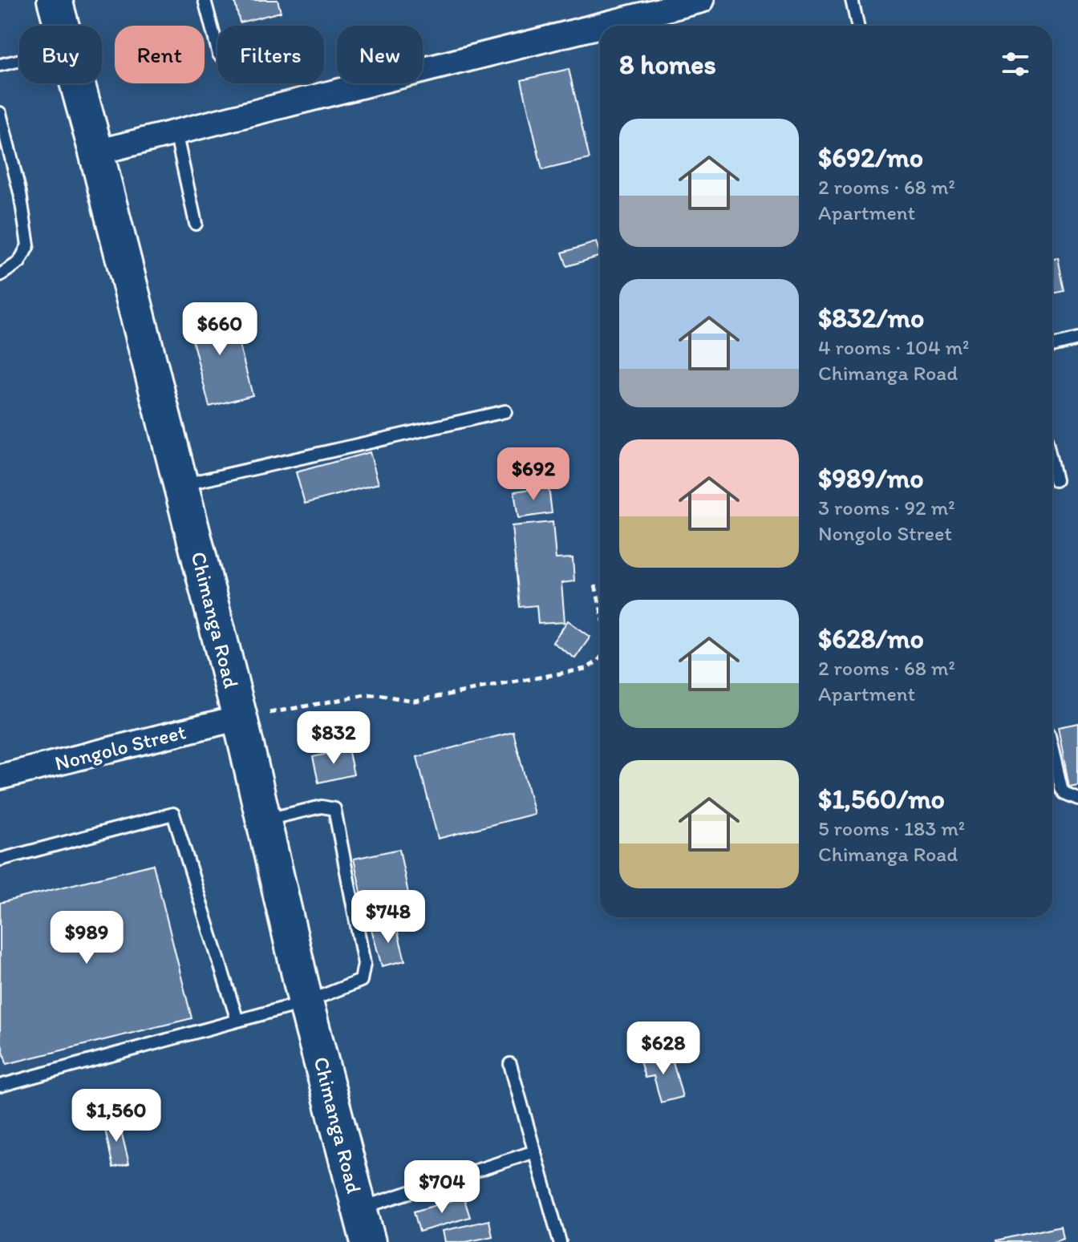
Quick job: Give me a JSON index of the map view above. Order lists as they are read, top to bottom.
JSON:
{
  "streets": {
    "street": ["Chimanga Road", "Nongolo Street"]
  },
  "crossings": [
    ["Chimanga Road", "Nongolo Street"]
  ],
  "page": {
    "chip": [
      "Buy",
      "Rent",
      "Filters",
      "New"
    ],
    "heading": "8 homes",
    "list": [
      {
        "name": "$692/mo",
        "note": "2 rooms · 68 m² · Apartment"
      },
      {
        "name": "$832/mo",
        "note": "4 rooms · 104 m² · Chimanga Road"
      },
      {
        "name": "$989/mo",
        "note": "3 rooms · 92 m² · Nongolo Street"
      },
      {
        "name": "$628/mo",
        "note": "2 rooms · 68 m² · Apartment"
      },
      {
        "name": "$1,560/mo",
        "note": "5 rooms · 183 m² · Chimanga Road"
      }
    ],
    "price": [
      "$660",
      "$692",
      "$832",
      "$748",
      "$989",
      "$628",
      "$1,560",
      "$704"
    ]
  }
}
